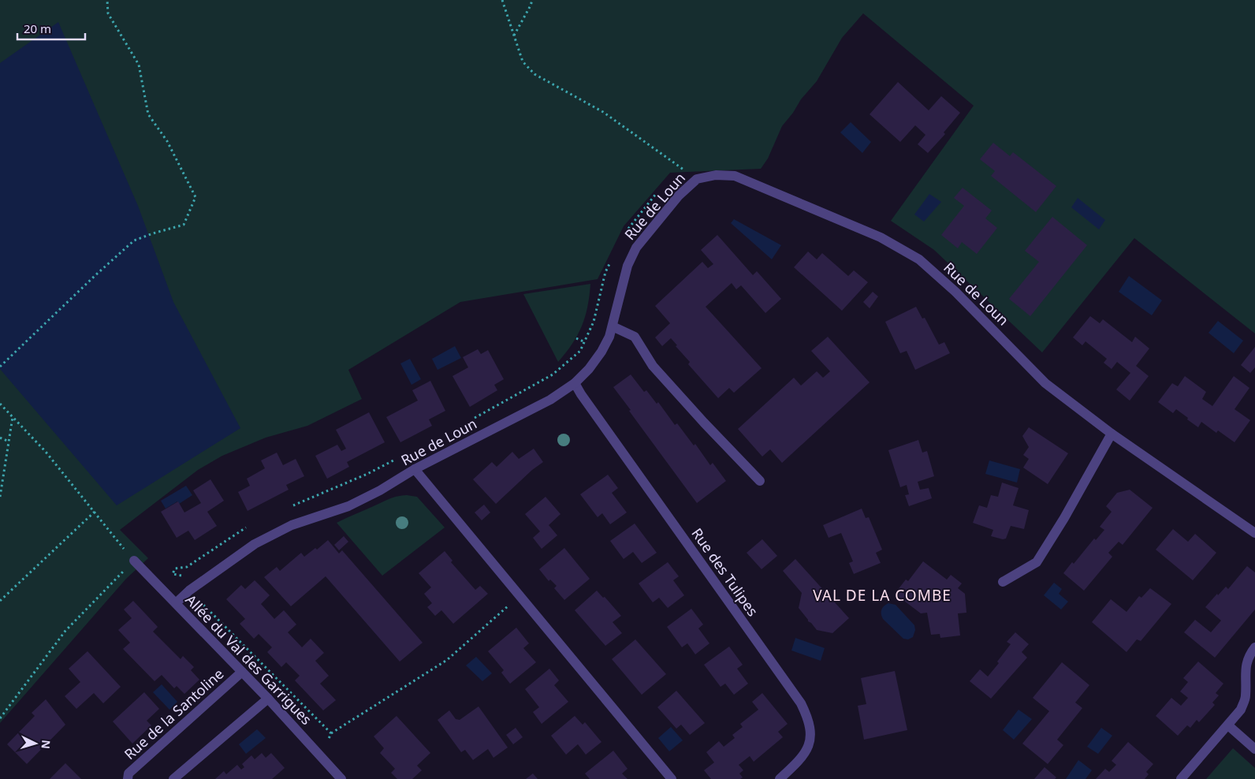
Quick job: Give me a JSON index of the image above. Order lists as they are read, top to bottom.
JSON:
{
  "streets": {
    "street": [
      "Rue de Loun",
      "Rue des Tulipes",
      "Allée du Val des Garrigues",
      "Rue de la Santoline"
    ]
  },
  "crossings": [
    ["Rue de Loun", "Rue des Tulipes"],
    ["Rue de Loun", "Allée du Val des Garrigues"],
    ["Allée du Val des Garrigues", "Rue de la Santoline"]
  ],
  "districts": ["VAL DE LA COMBE"],
  "scale_bar": "20 m",
  "north": "right"
}
